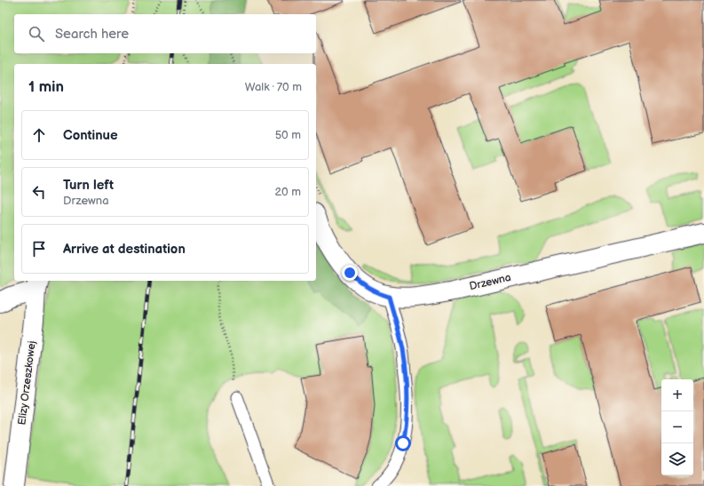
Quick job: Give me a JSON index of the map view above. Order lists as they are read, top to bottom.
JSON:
{
  "streets": {
    "street": ["Drzewna", "Elizy Orzeszkowej"]
  },
  "page": {
    "search": "Search here",
    "heading": ["1 min", "Walk · 70 m"],
    "list": [
      ["Continue", "50 m"],
      ["Turn left", "Drzewna", "20 m"],
      "Arrive at destination"
    ],
    "map_buttons": ["+", "−"]
  }
}
